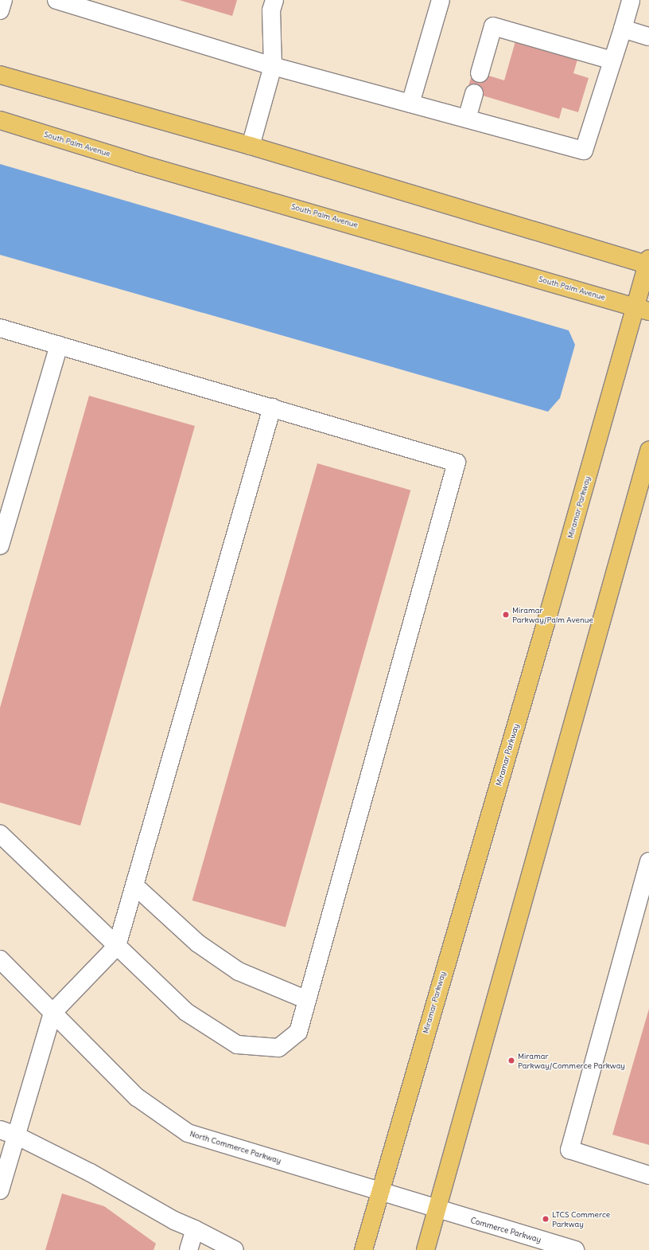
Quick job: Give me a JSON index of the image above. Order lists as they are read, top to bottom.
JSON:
{
  "streets": {
    "main road": ["South Palm Avenue", "Miramar Parkway"],
    "street": ["North Commerce Parkway", "Commerce Parkway"]
  },
  "crossings": [
    ["South Palm Avenue", "Miramar Parkway"],
    ["Miramar Parkway", "North Commerce Parkway"],
    ["North Commerce Parkway", "Commerce Parkway"]
  ],
  "places": ["Miramar Parkway/Palm Avenue", "Miramar Parkway/Commerce Parkway", "LTCS Commerce Parkway"]
}
